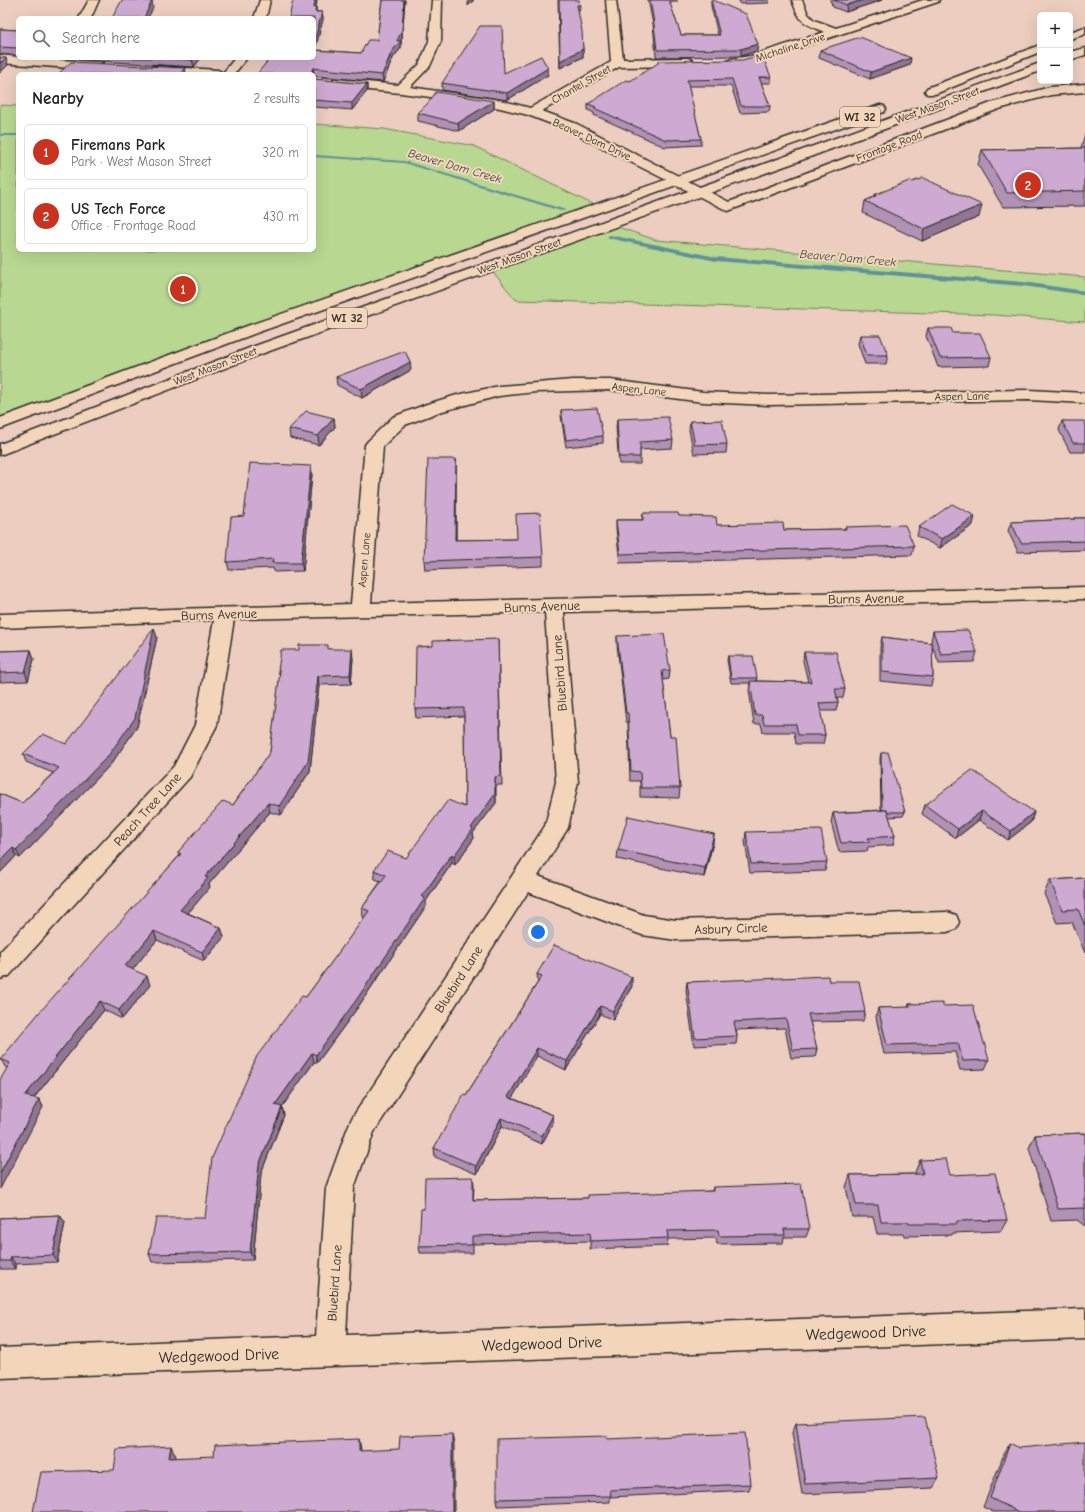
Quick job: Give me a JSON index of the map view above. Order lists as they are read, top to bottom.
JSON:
{
  "streets": {
    "street": [
      "Michaline Drive",
      "Chantel Street",
      "West Mason Street",
      "WI 32",
      "Beaver Dam Drive",
      "Frontage Road",
      "Aspen Lane",
      "Burns Avenue",
      "Bluebird Lane",
      "Peach Tree Lane",
      "Asbury Circle",
      "Wedgewood Drive"
    ]
  },
  "crossings": [
    ["Chantel Street", "Beaver Dam Drive"],
    ["West Mason Street", "Beaver Dam Drive"],
    ["West Mason Street", "Frontage Road"],
    ["Beaver Dam Drive", "Frontage Road"],
    ["Aspen Lane", "Burns Avenue"],
    ["Burns Avenue", "Bluebird Lane"],
    ["Burns Avenue", "Peach Tree Lane"],
    ["Bluebird Lane", "Asbury Circle"],
    ["Bluebird Lane", "Wedgewood Drive"]
  ],
  "water": ["Beaver Dam Creek"],
  "page": {
    "map_buttons": ["+", "−"],
    "search": "Search here",
    "heading": ["Nearby", "2 results"],
    "list": [
      {
        "mark": "1",
        "name": "Firemans Park",
        "note": "Park · West Mason Street",
        "value": "320 m"
      },
      {
        "mark": "2",
        "name": "US Tech Force",
        "note": "Office · Frontage Road",
        "value": "430 m"
      }
    ],
    "pins": ["2", "1"]
  }
}
